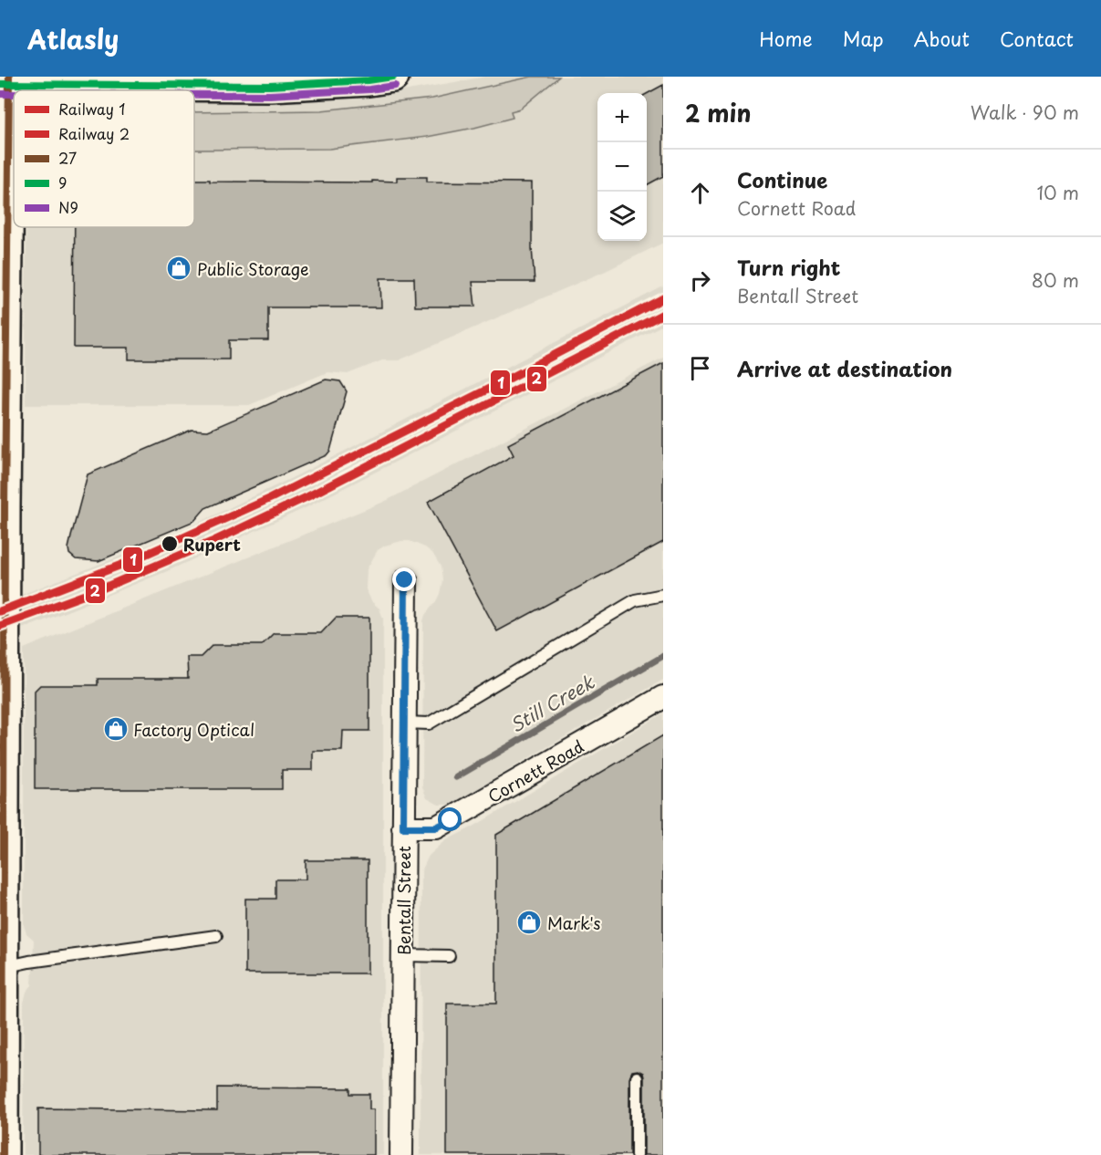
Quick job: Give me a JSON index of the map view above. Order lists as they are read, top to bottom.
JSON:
{
  "streets": {
    "street": ["Cornett Road", "Bentall Street"]
  },
  "crossings": [
    ["Cornett Road", "Bentall Street"]
  ],
  "water": ["Still Creek"],
  "places": {
    "shop": ["Public Storage", "Factory Optical", "Mark's"],
    "other": ["Rupert"]
  },
  "lines": [
    "transit line 27",
    "transit line 9",
    "transit line N9",
    "rail line 1",
    "rail line 2"
  ],
  "legend": [
    "Railway 1",
    "Railway 2",
    "27",
    "9",
    "N9"
  ],
  "page": {
    "header": "Atlasly",
    "nav": [
      "Home",
      "Map",
      "About",
      "Contact"
    ],
    "heading": ["2 min", "Walk · 90 m"],
    "map_buttons": ["+", "−"],
    "list": [
      ["Continue", "Cornett Road", "10 m"],
      ["Turn right", "Bentall Street", "80 m"],
      "Arrive at destination"
    ]
  }
}
